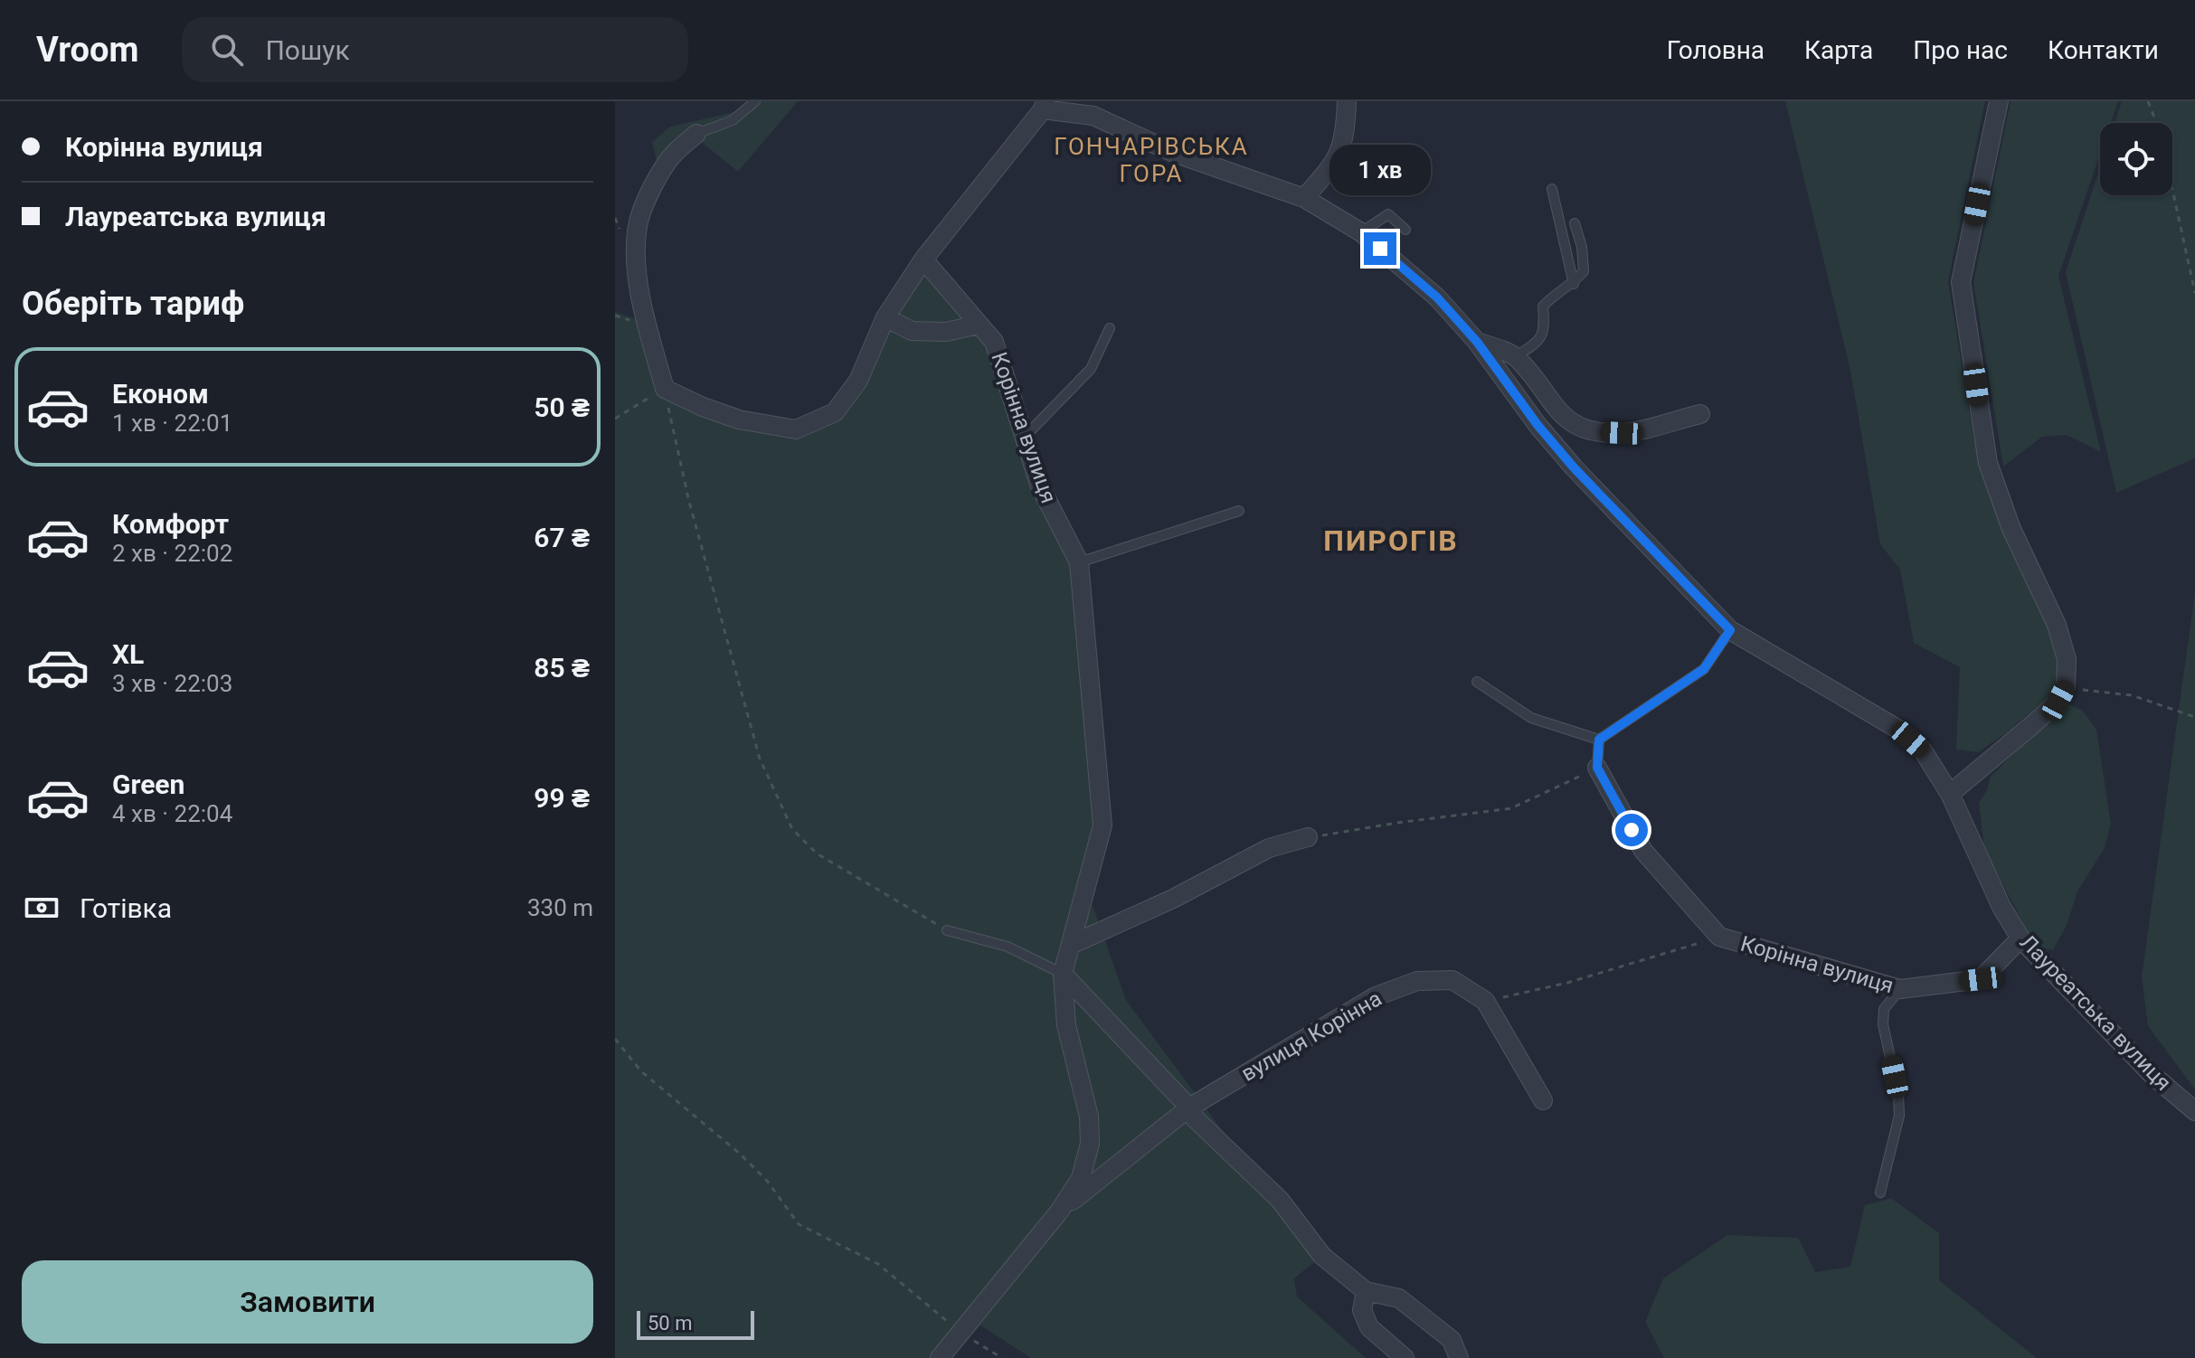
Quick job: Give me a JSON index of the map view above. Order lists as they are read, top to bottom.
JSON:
{
  "streets": {
    "street": ["Корінна вулиця", "Лауреатська вулиця", "вулиця Корінна"]
  },
  "crossings": [
    ["Корінна вулиця", "Лауреатська вулиця"],
    ["Корінна вулиця", "вулиця Корінна"]
  ],
  "districts": ["ГОНЧАРІВСЬКА ГОРА", "ПИРОГІВ"],
  "scale_bar": "50 m",
  "page": {
    "header": "Vroom",
    "search": "Пошук",
    "nav": [
      "Головна",
      "Карта",
      "Про нас",
      "Контакти"
    ],
    "banner": ["Корінна вулиця", "Лауреатська вулиця"],
    "bubble": "1 хв",
    "heading": "Оберіть тариф",
    "list": [
      {
        "name": "Економ",
        "note": "1 хв · 22:01",
        "value": "50 ₴"
      },
      {
        "name": "Комфорт",
        "note": "2 хв · 22:02",
        "value": "67 ₴"
      },
      {
        "name": "XL",
        "note": "3 хв · 22:03",
        "value": "85 ₴"
      },
      {
        "name": "Green",
        "note": "4 хв · 22:04",
        "value": "99 ₴"
      }
    ],
    "pay": ["Готівка", "330 m"],
    "buttons": "Замовити",
    "scale": "50 m"
  }
}
